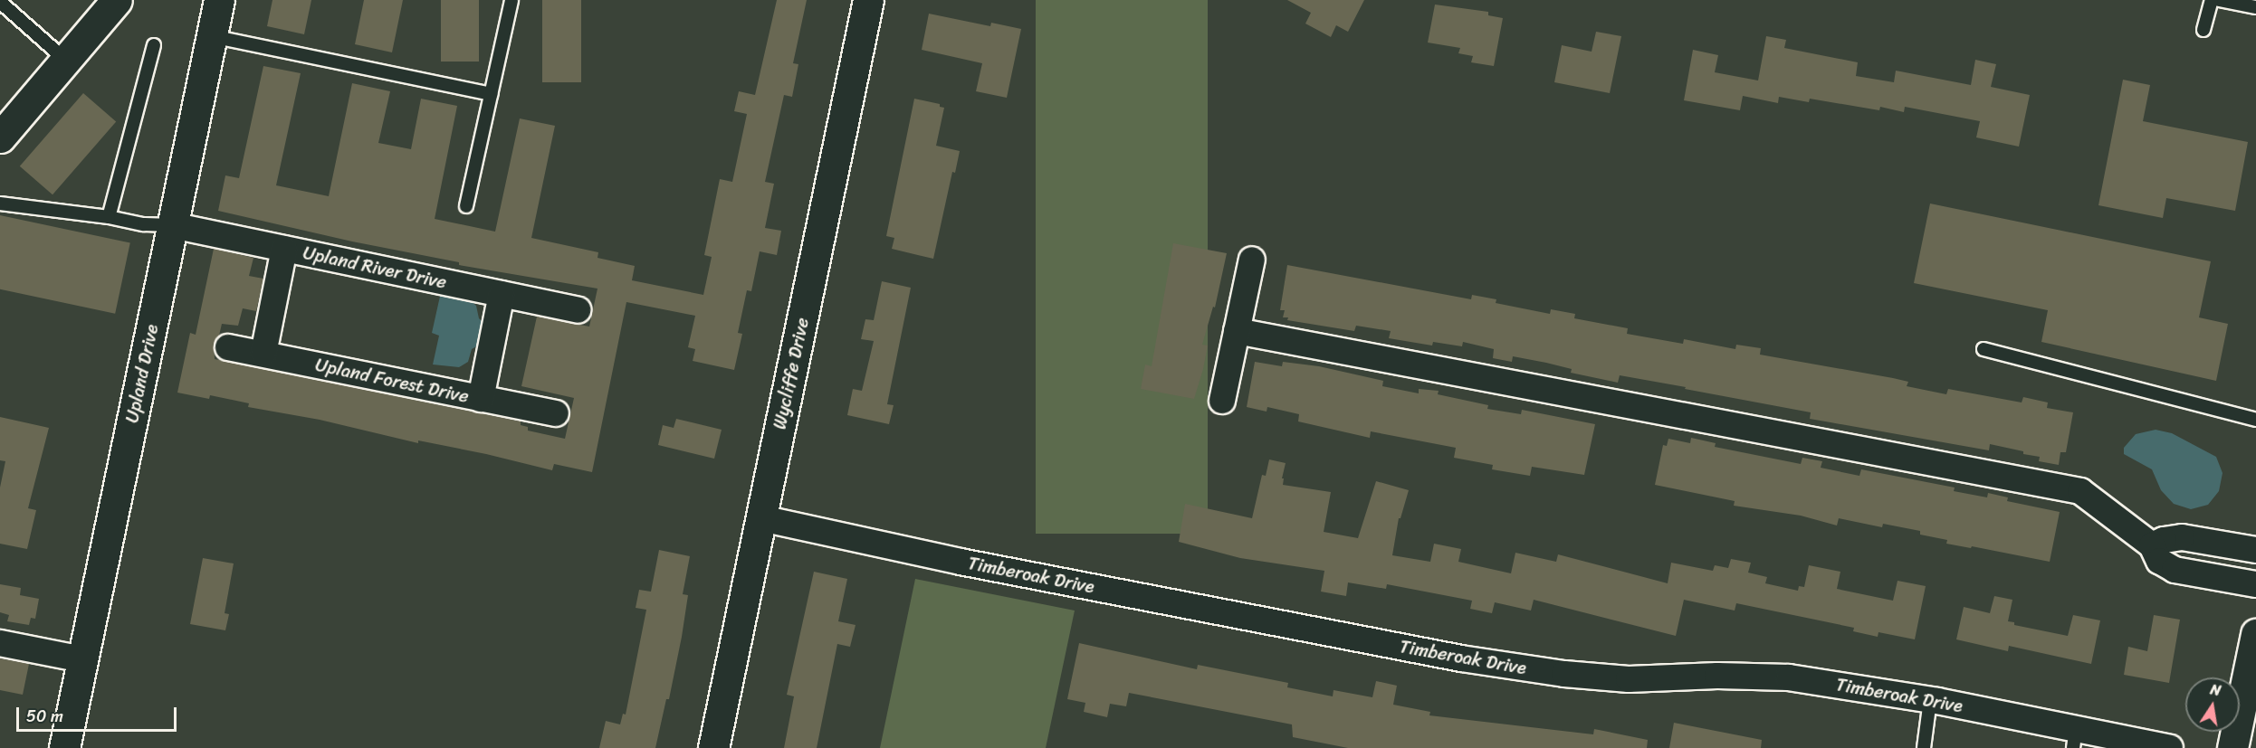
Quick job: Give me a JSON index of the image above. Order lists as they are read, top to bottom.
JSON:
{
  "streets": {
    "street": [
      "Upland River Drive",
      "Upland Drive",
      "Wycliffe Drive",
      "Upland Forest Drive",
      "Timberoak Drive"
    ]
  },
  "crossings": [
    ["Upland River Drive", "Upland Drive"],
    ["Wycliffe Drive", "Timberoak Drive"]
  ],
  "scale_bar": "50 m",
  "north": "top"
}
